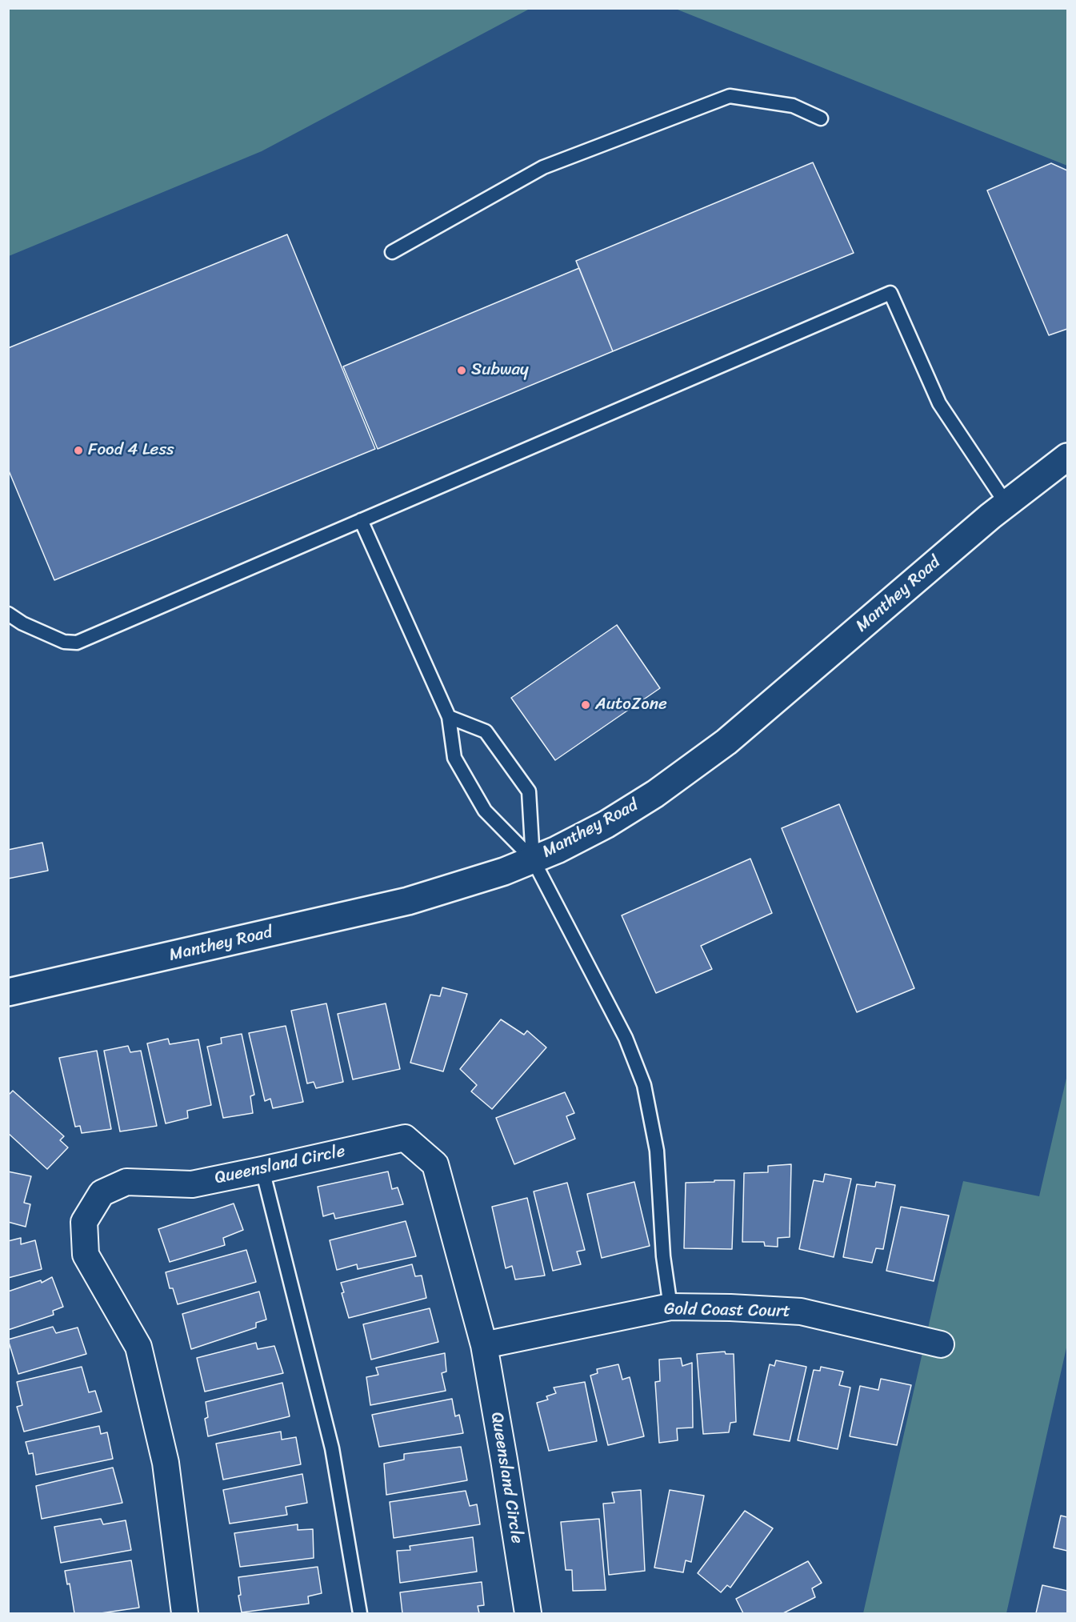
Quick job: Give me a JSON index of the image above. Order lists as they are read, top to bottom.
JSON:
{
  "streets": {
    "street": ["Manthey Road", "Queensland Circle", "Gold Coast Court"]
  },
  "crossings": [
    ["Queensland Circle", "Gold Coast Court"]
  ],
  "places": ["Subway", "Food 4 Less", "AutoZone"]
}
